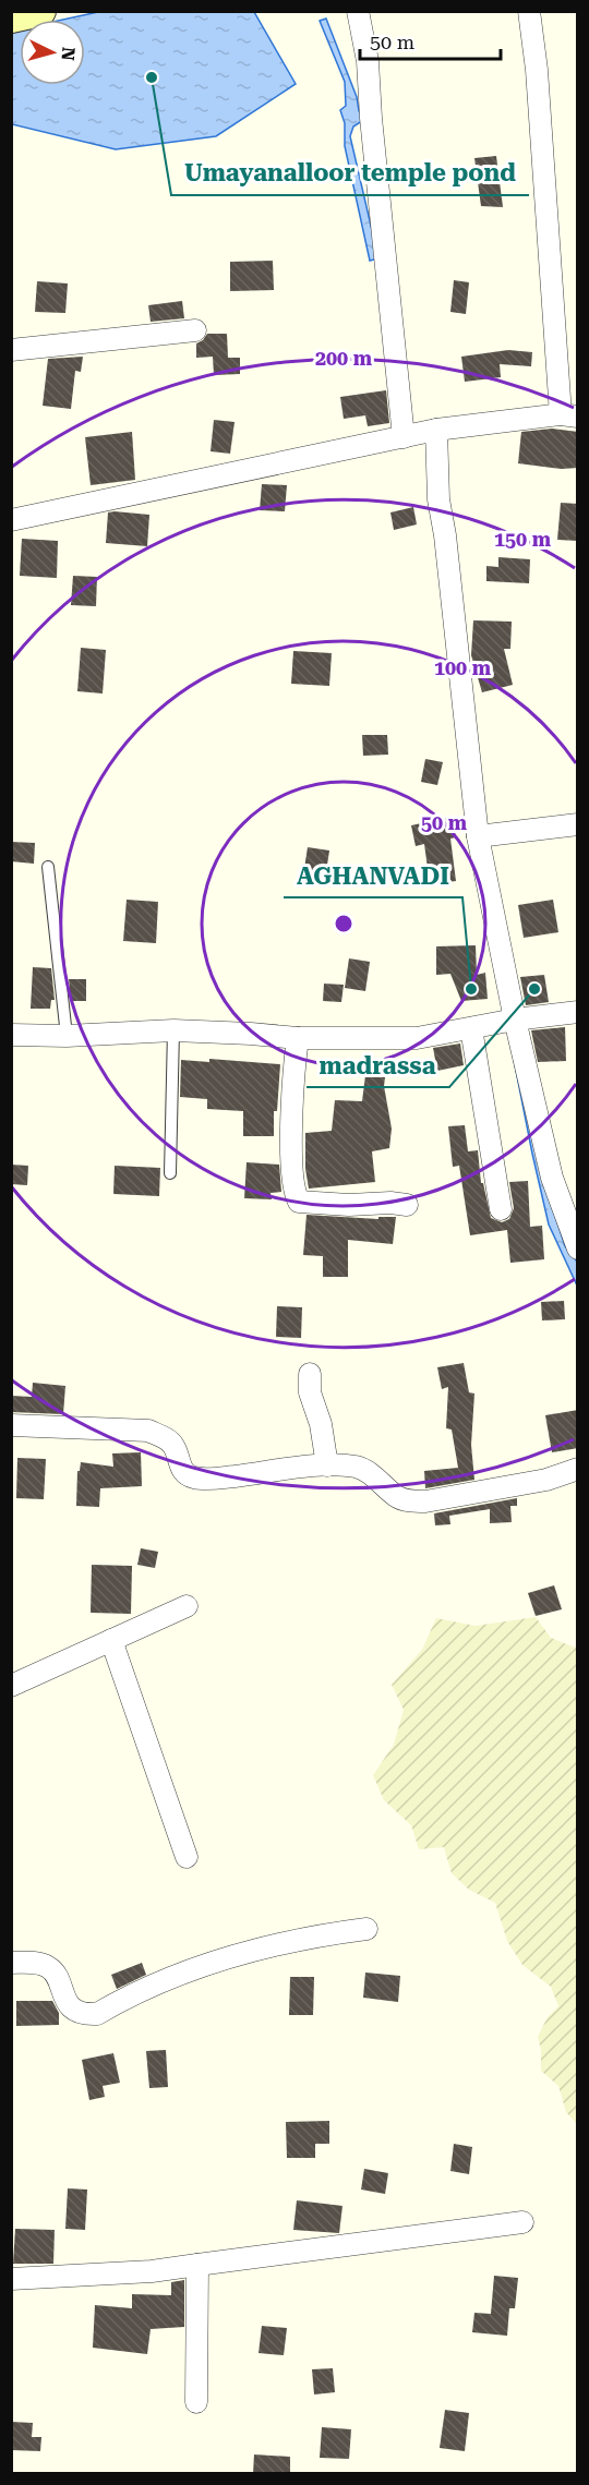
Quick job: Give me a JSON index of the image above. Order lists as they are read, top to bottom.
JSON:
{
  "places": ["Umayanalloor temple pond", "AGHANVADI", "madrassa"],
  "scale_bar": "50 m",
  "north": "right",
  "rings": [
    "200 m",
    "150 m",
    "100 m",
    "50 m"
  ]
}
